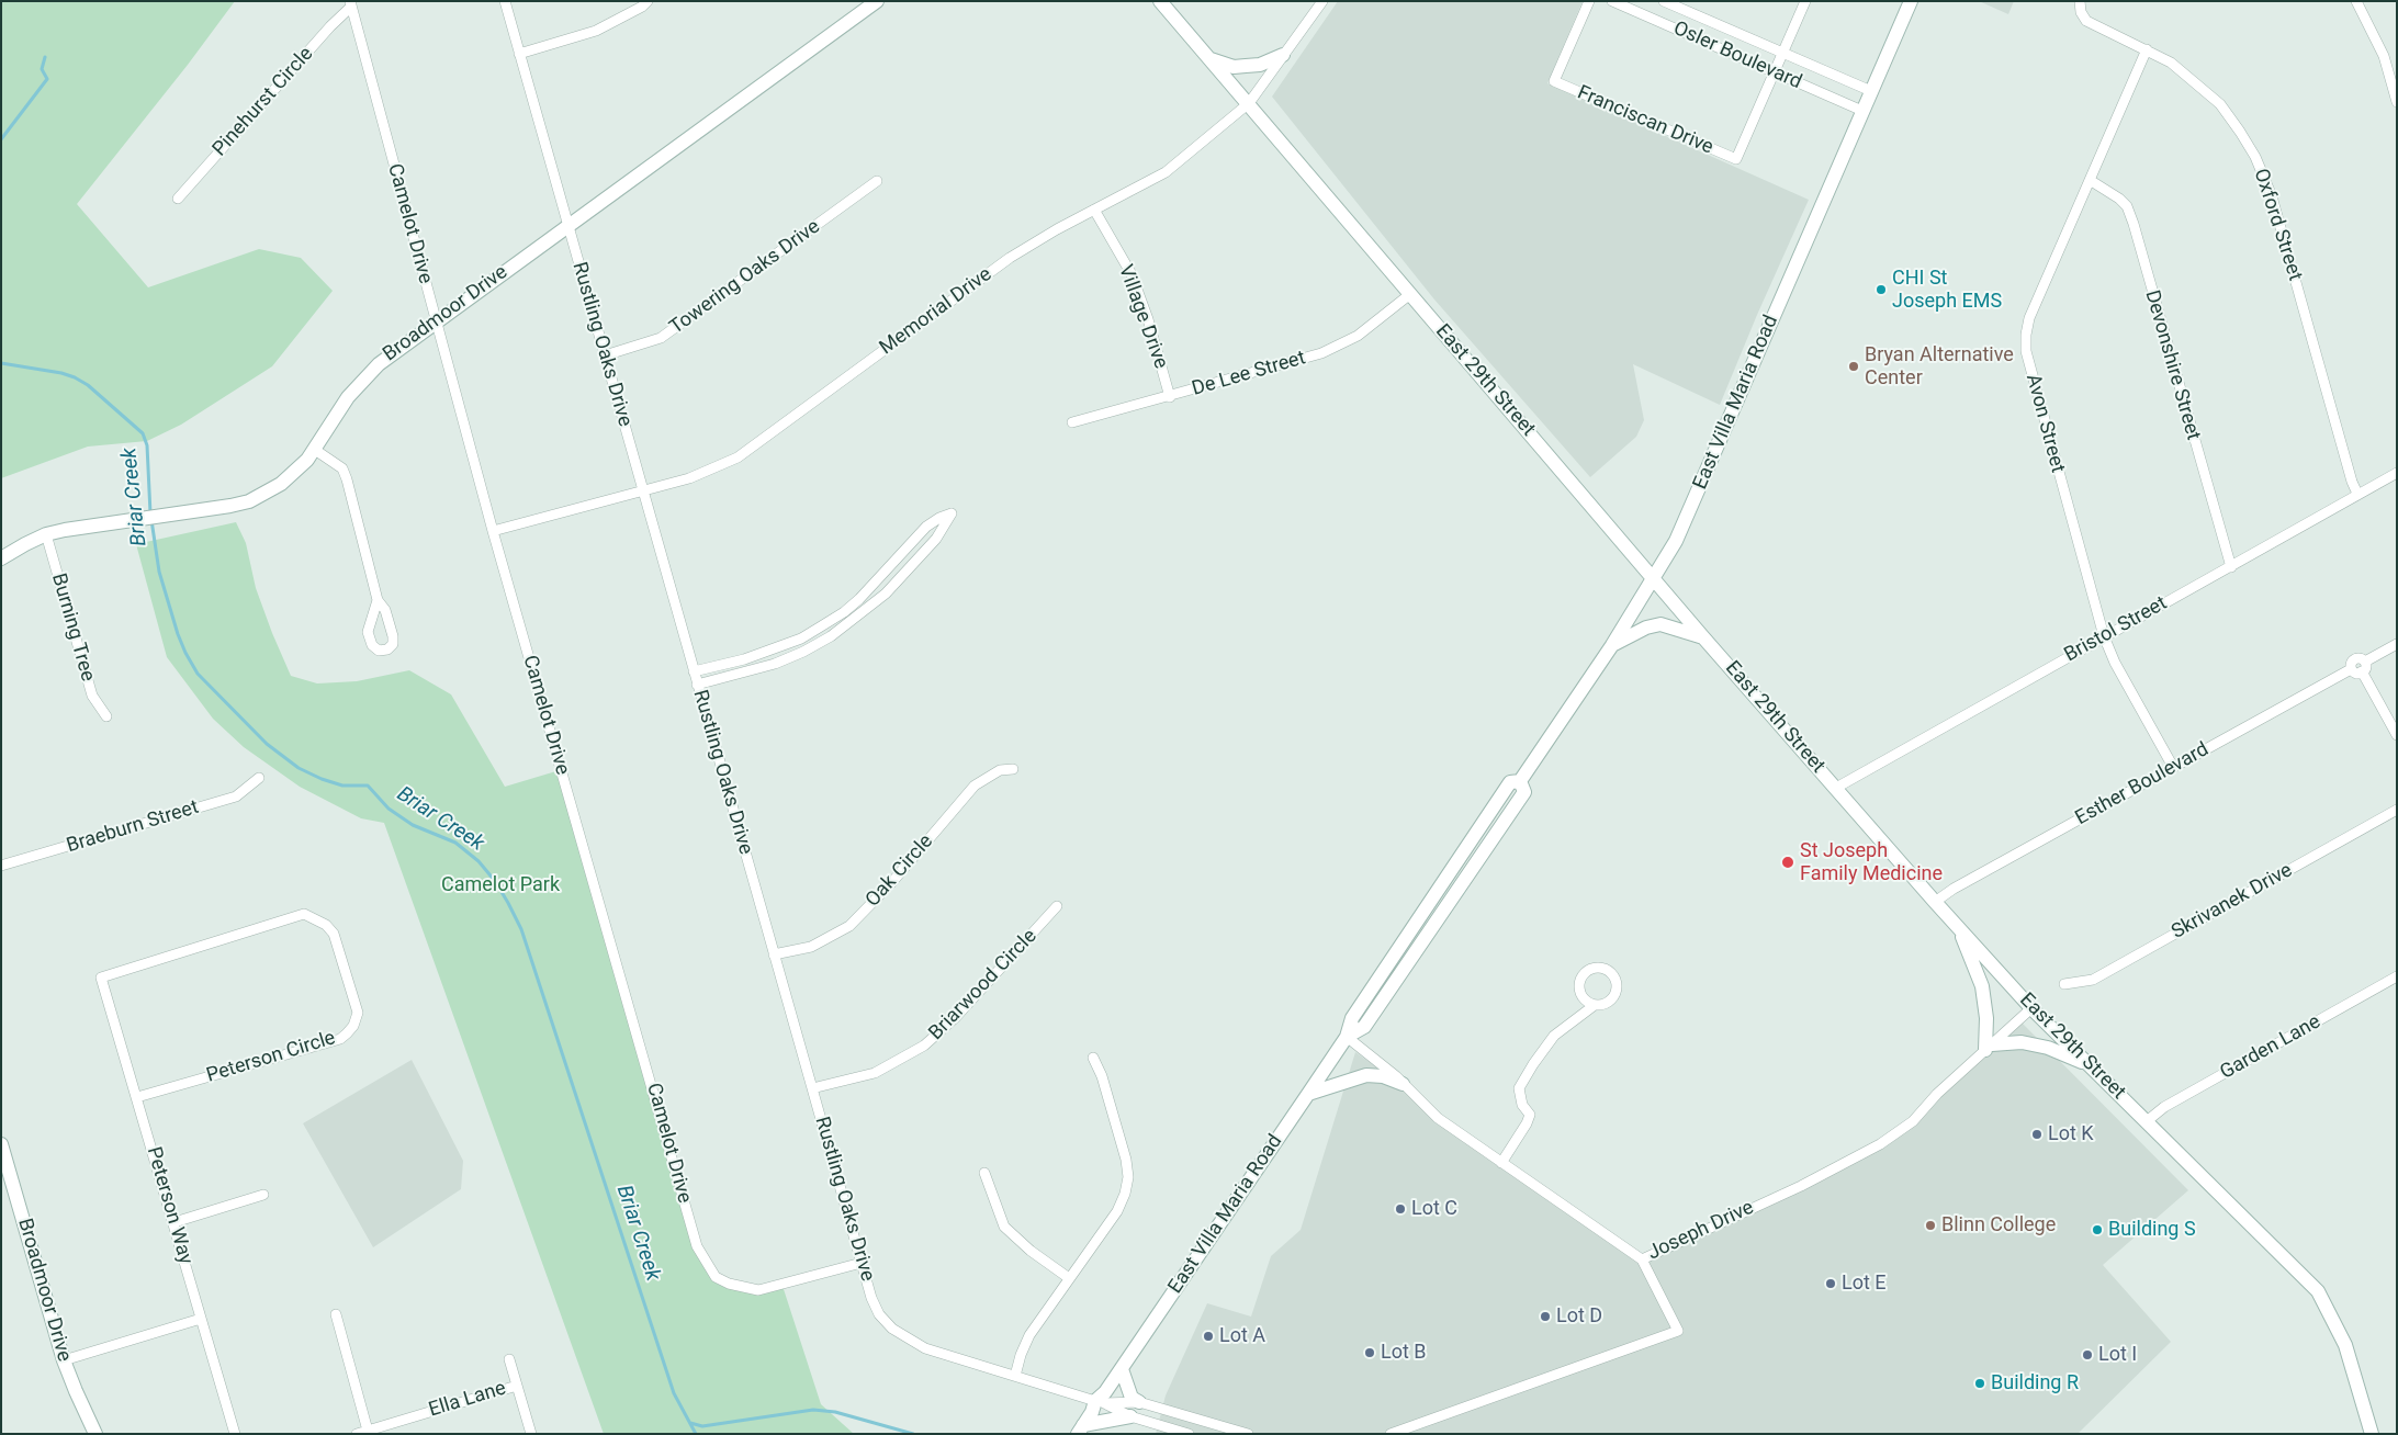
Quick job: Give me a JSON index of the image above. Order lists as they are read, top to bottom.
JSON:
{
  "streets": {
    "main road": ["Broadmoor Drive", "East 29th Street", "East Villa Maria Road"],
    "street": [
      "Osler Boulevard",
      "Pinehurst Circle",
      "Franciscan Drive",
      "Camelot Drive",
      "Oxford Street",
      "Towering Oaks Drive",
      "Memorial Drive",
      "Village Drive",
      "Rustling Oaks Drive",
      "Devonshire Street",
      "De Lee Street",
      "Avon Street",
      "Burning Tree",
      "Bristol Street",
      "Esther Boulevard",
      "Braeburn Street",
      "Oak Circle",
      "Skrivanek Drive",
      "Briarwood Circle",
      "Garden Lane",
      "Peterson Circle",
      "Peterson Way",
      "Joseph Drive",
      "Ella Lane"
    ]
  },
  "crossings": [
    ["Osler Boulevard", "Franciscan Drive"],
    ["Osler Boulevard", "East Villa Maria Road"],
    ["Pinehurst Circle", "Camelot Drive"],
    ["Camelot Drive", "Memorial Drive"],
    ["Camelot Drive", "Broadmoor Drive"],
    ["Camelot Drive", "Rustling Oaks Drive"],
    ["Oxford Street", "Avon Street"],
    ["Oxford Street", "Bristol Street"],
    ["Towering Oaks Drive", "Rustling Oaks Drive"],
    ["Memorial Drive", "Village Drive"],
    ["Memorial Drive", "Rustling Oaks Drive"],
    ["Memorial Drive", "East 29th Street"],
    ["Broadmoor Drive", "Rustling Oaks Drive"],
    ["Broadmoor Drive", "Burning Tree"],
    ["Village Drive", "De Lee Street"],
    ["Rustling Oaks Drive", "East Villa Maria Road"],
    ["Rustling Oaks Drive", "Oak Circle"],
    ["Rustling Oaks Drive", "Briarwood Circle"],
    ["Devonshire Street", "Avon Street"],
    ["Devonshire Street", "Bristol Street"],
    ["De Lee Street", "East 29th Street"],
    ["East 29th Street", "East Villa Maria Road"],
    ["East 29th Street", "Bristol Street"],
    ["East 29th Street", "Esther Boulevard"],
    ["East 29th Street", "Garden Lane"],
    ["East 29th Street", "Joseph Drive"],
    ["East Villa Maria Road", "Joseph Drive"],
    ["Avon Street", "Bristol Street"],
    ["Avon Street", "Esther Boulevard"],
    ["Peterson Circle", "Peterson Way"]
  ],
  "water": ["Briar Creek"],
  "parks": ["Camelot Park"],
  "places": [
    "CHI St Joseph EMS",
    "Bryan Alternative Center",
    "St Joseph Family Medicine",
    "Lot K",
    "Lot C",
    "Blinn College",
    "Building S",
    "Lot E",
    "Lot D",
    "Lot A",
    "Lot B",
    "Lot I",
    "Building R"
  ]
}
